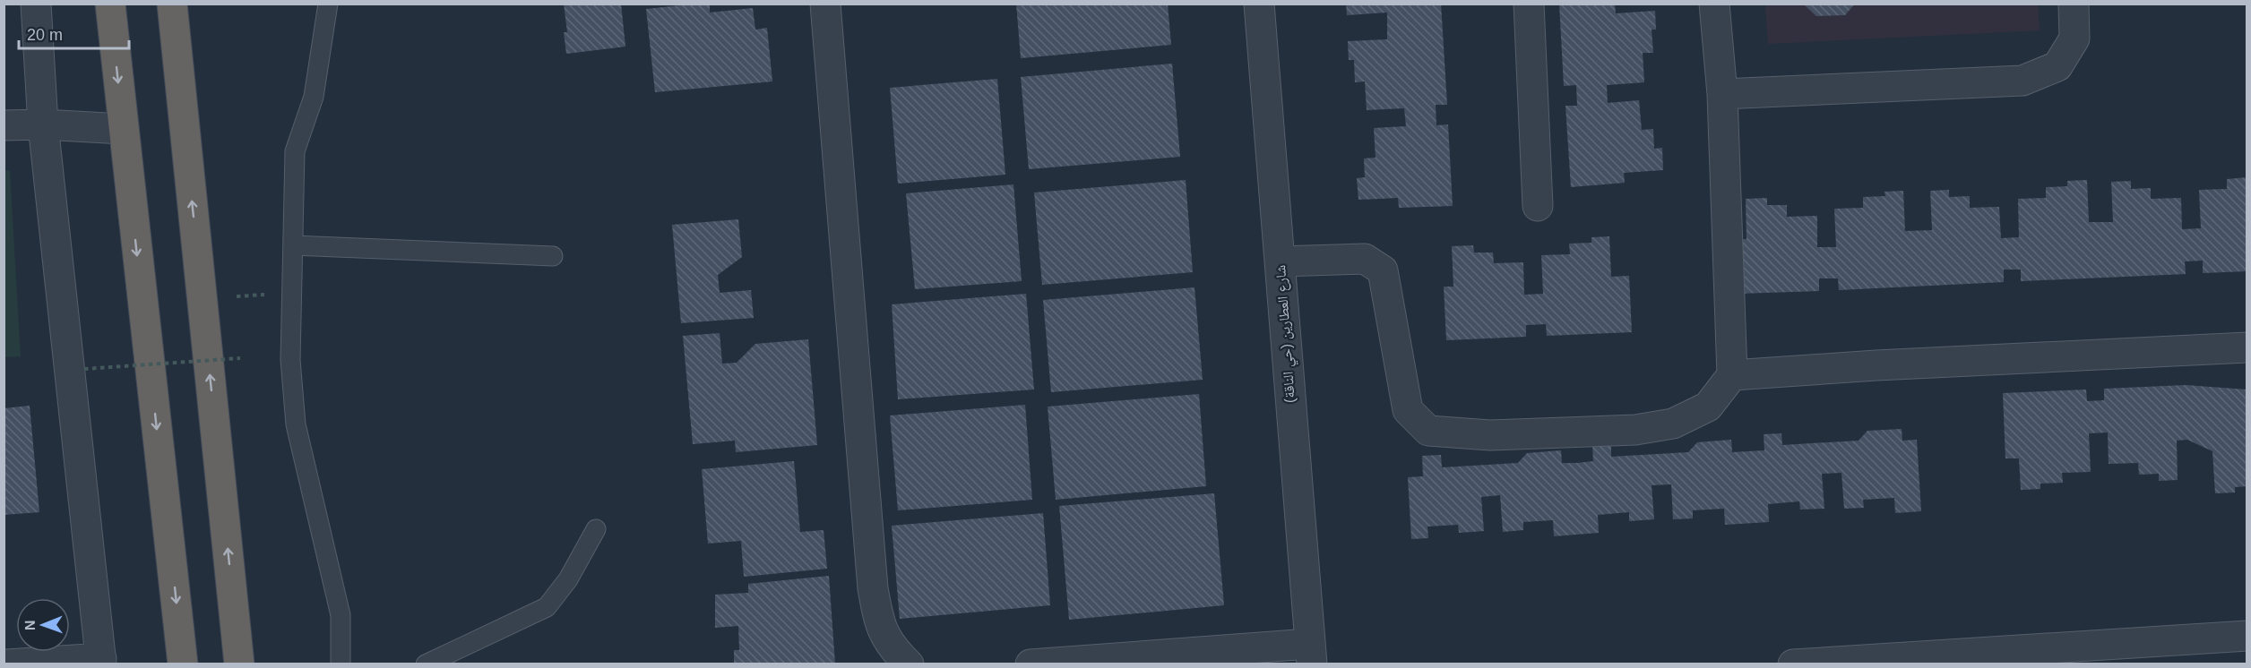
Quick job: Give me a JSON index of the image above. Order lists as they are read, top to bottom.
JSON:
{
  "streets": {
    "street": ["شارع العطارين (حي الناقة)"]
  },
  "scale_bar": "20 m",
  "north": "left"
}
